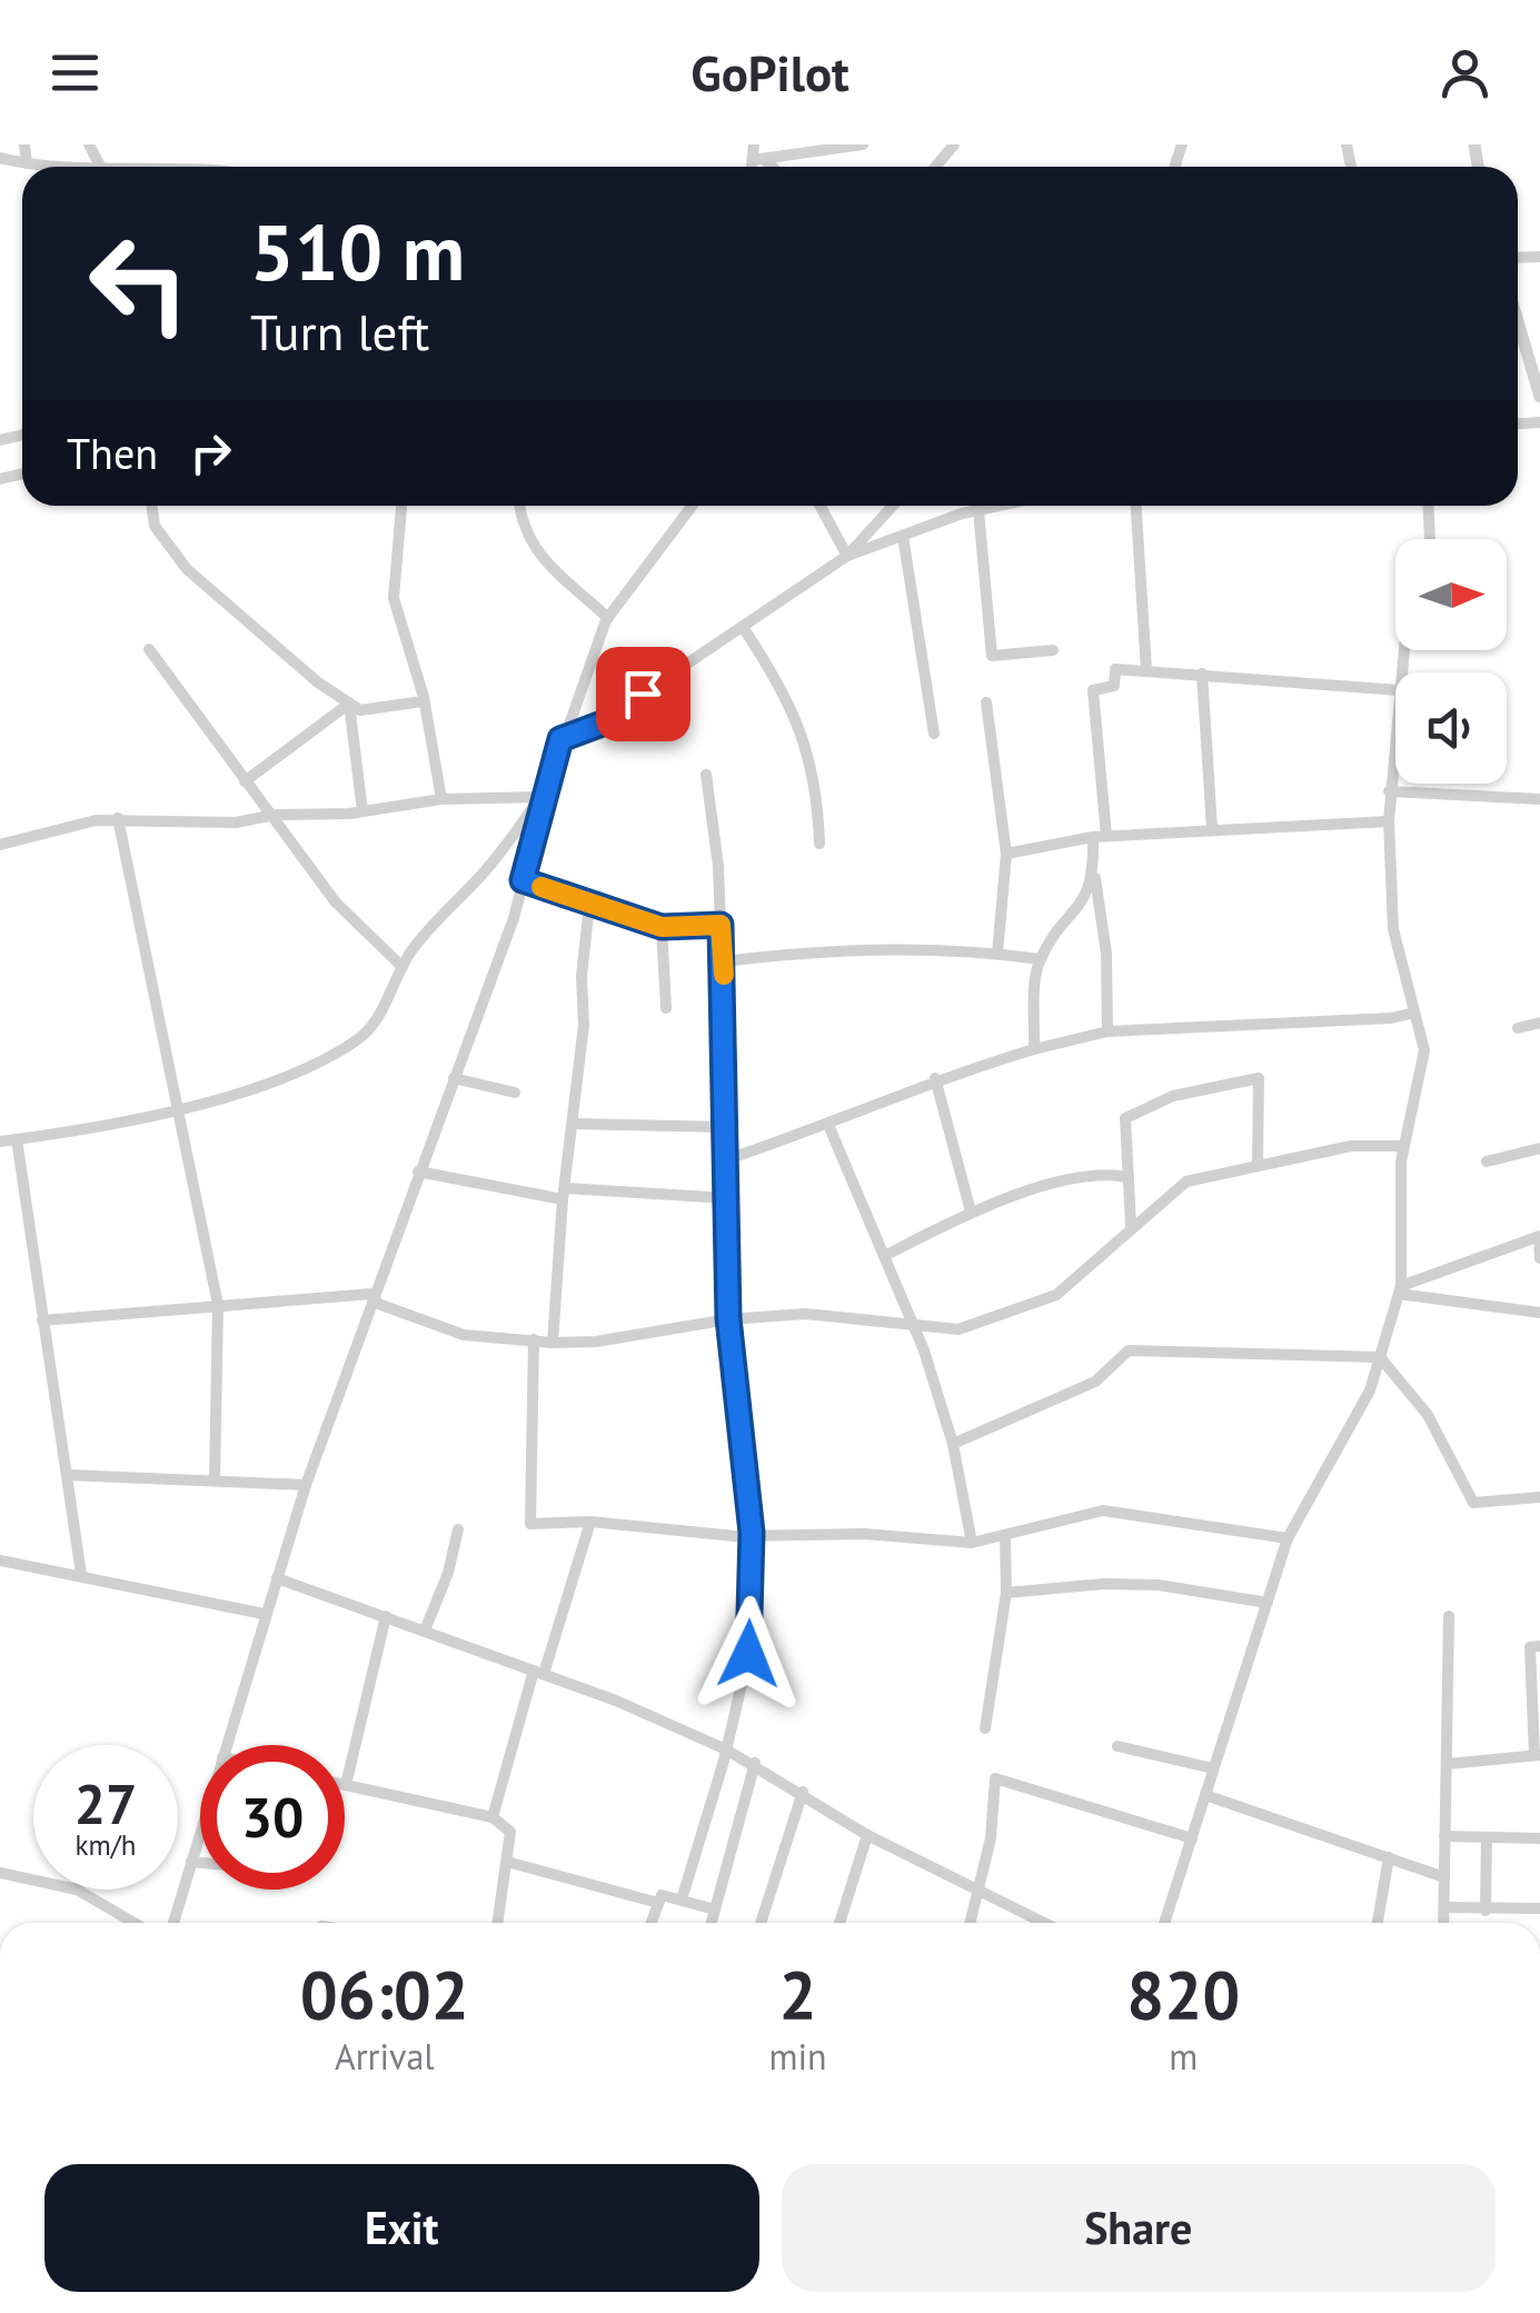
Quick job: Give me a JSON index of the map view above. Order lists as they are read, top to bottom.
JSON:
{
  "north": "right",
  "page": {
    "header": "GoPilot",
    "turn": ["510 m", "Turn left"],
    "then": "Then",
    "speed": "27 km/h",
    "limit": "30",
    "eta": [
      "06:02",
      "Arrival",
      "2",
      "min",
      "820",
      "m"
    ],
    "buttons": ["Exit", "Share"]
  }
}
